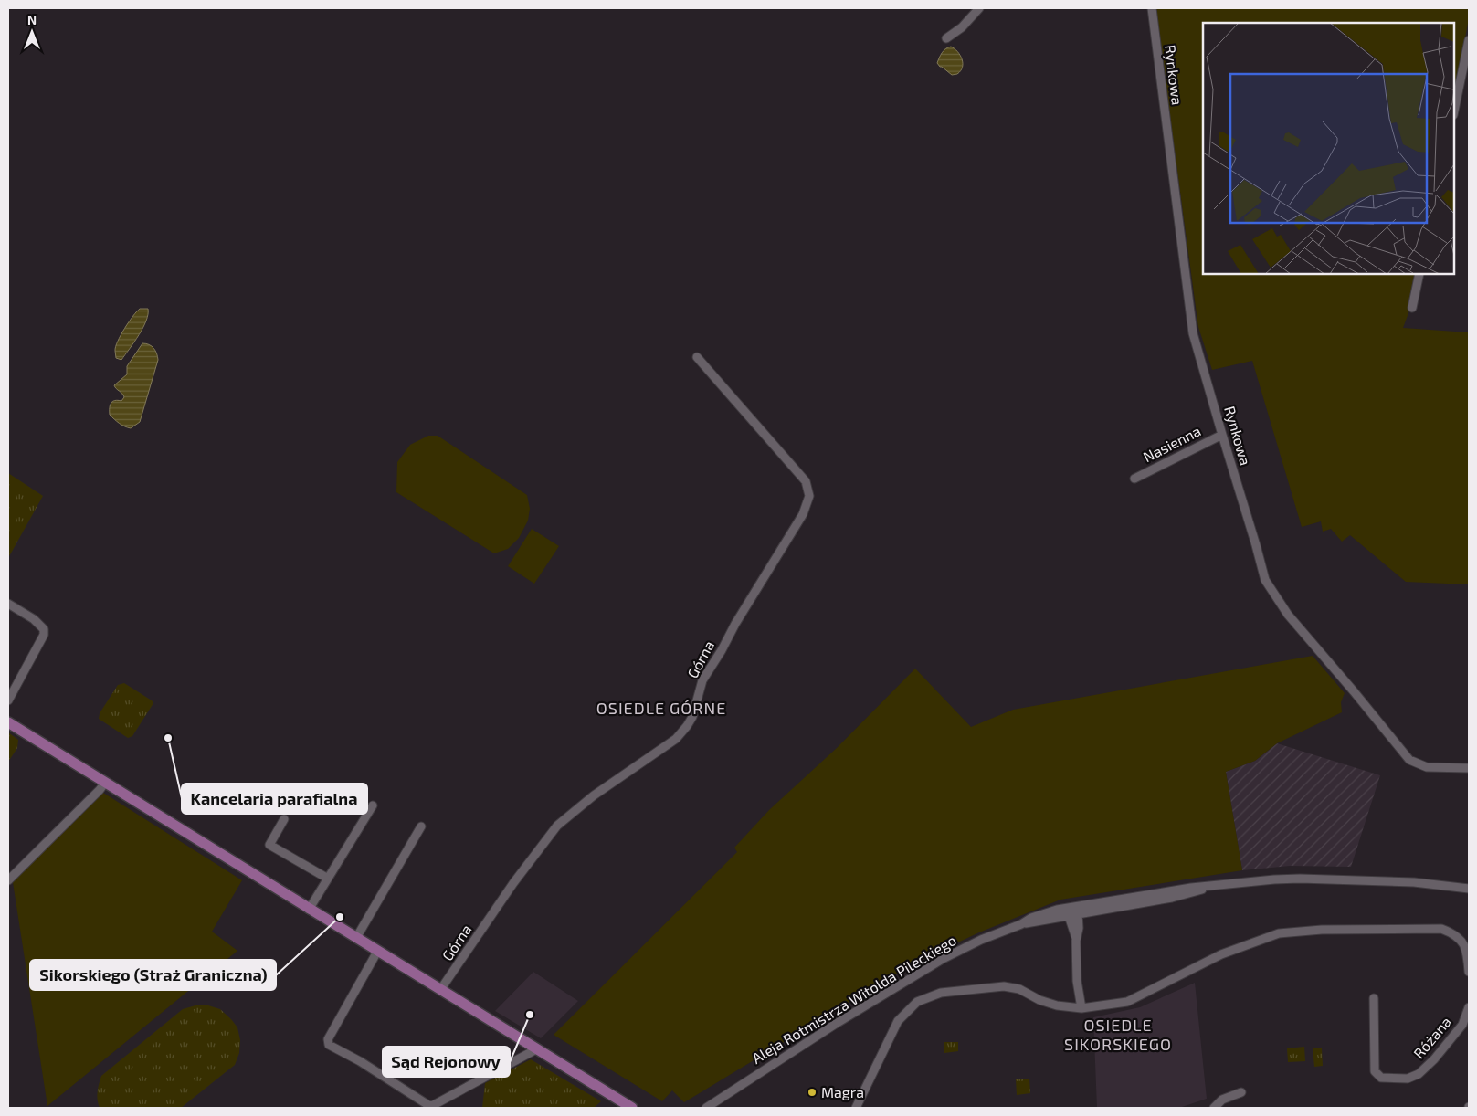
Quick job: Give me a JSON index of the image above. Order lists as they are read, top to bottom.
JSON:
{
  "streets": {
    "street": [
      "Rynkowa",
      "Nasienna",
      "Górna",
      "Aleja Rotmistrza Witolda Pileckiego",
      "Różana"
    ]
  },
  "crossings": [
    ["Rynkowa", "Nasienna"]
  ],
  "districts": ["OSIEDLE GÓRNE", "OSIEDLE SIKORSKIEGO"],
  "places": [
    "Kancelaria parafialna",
    "Sikorskiego (Straż Graniczna)",
    "Sąd Rejonowy",
    "Magra"
  ],
  "north": "top"
}
